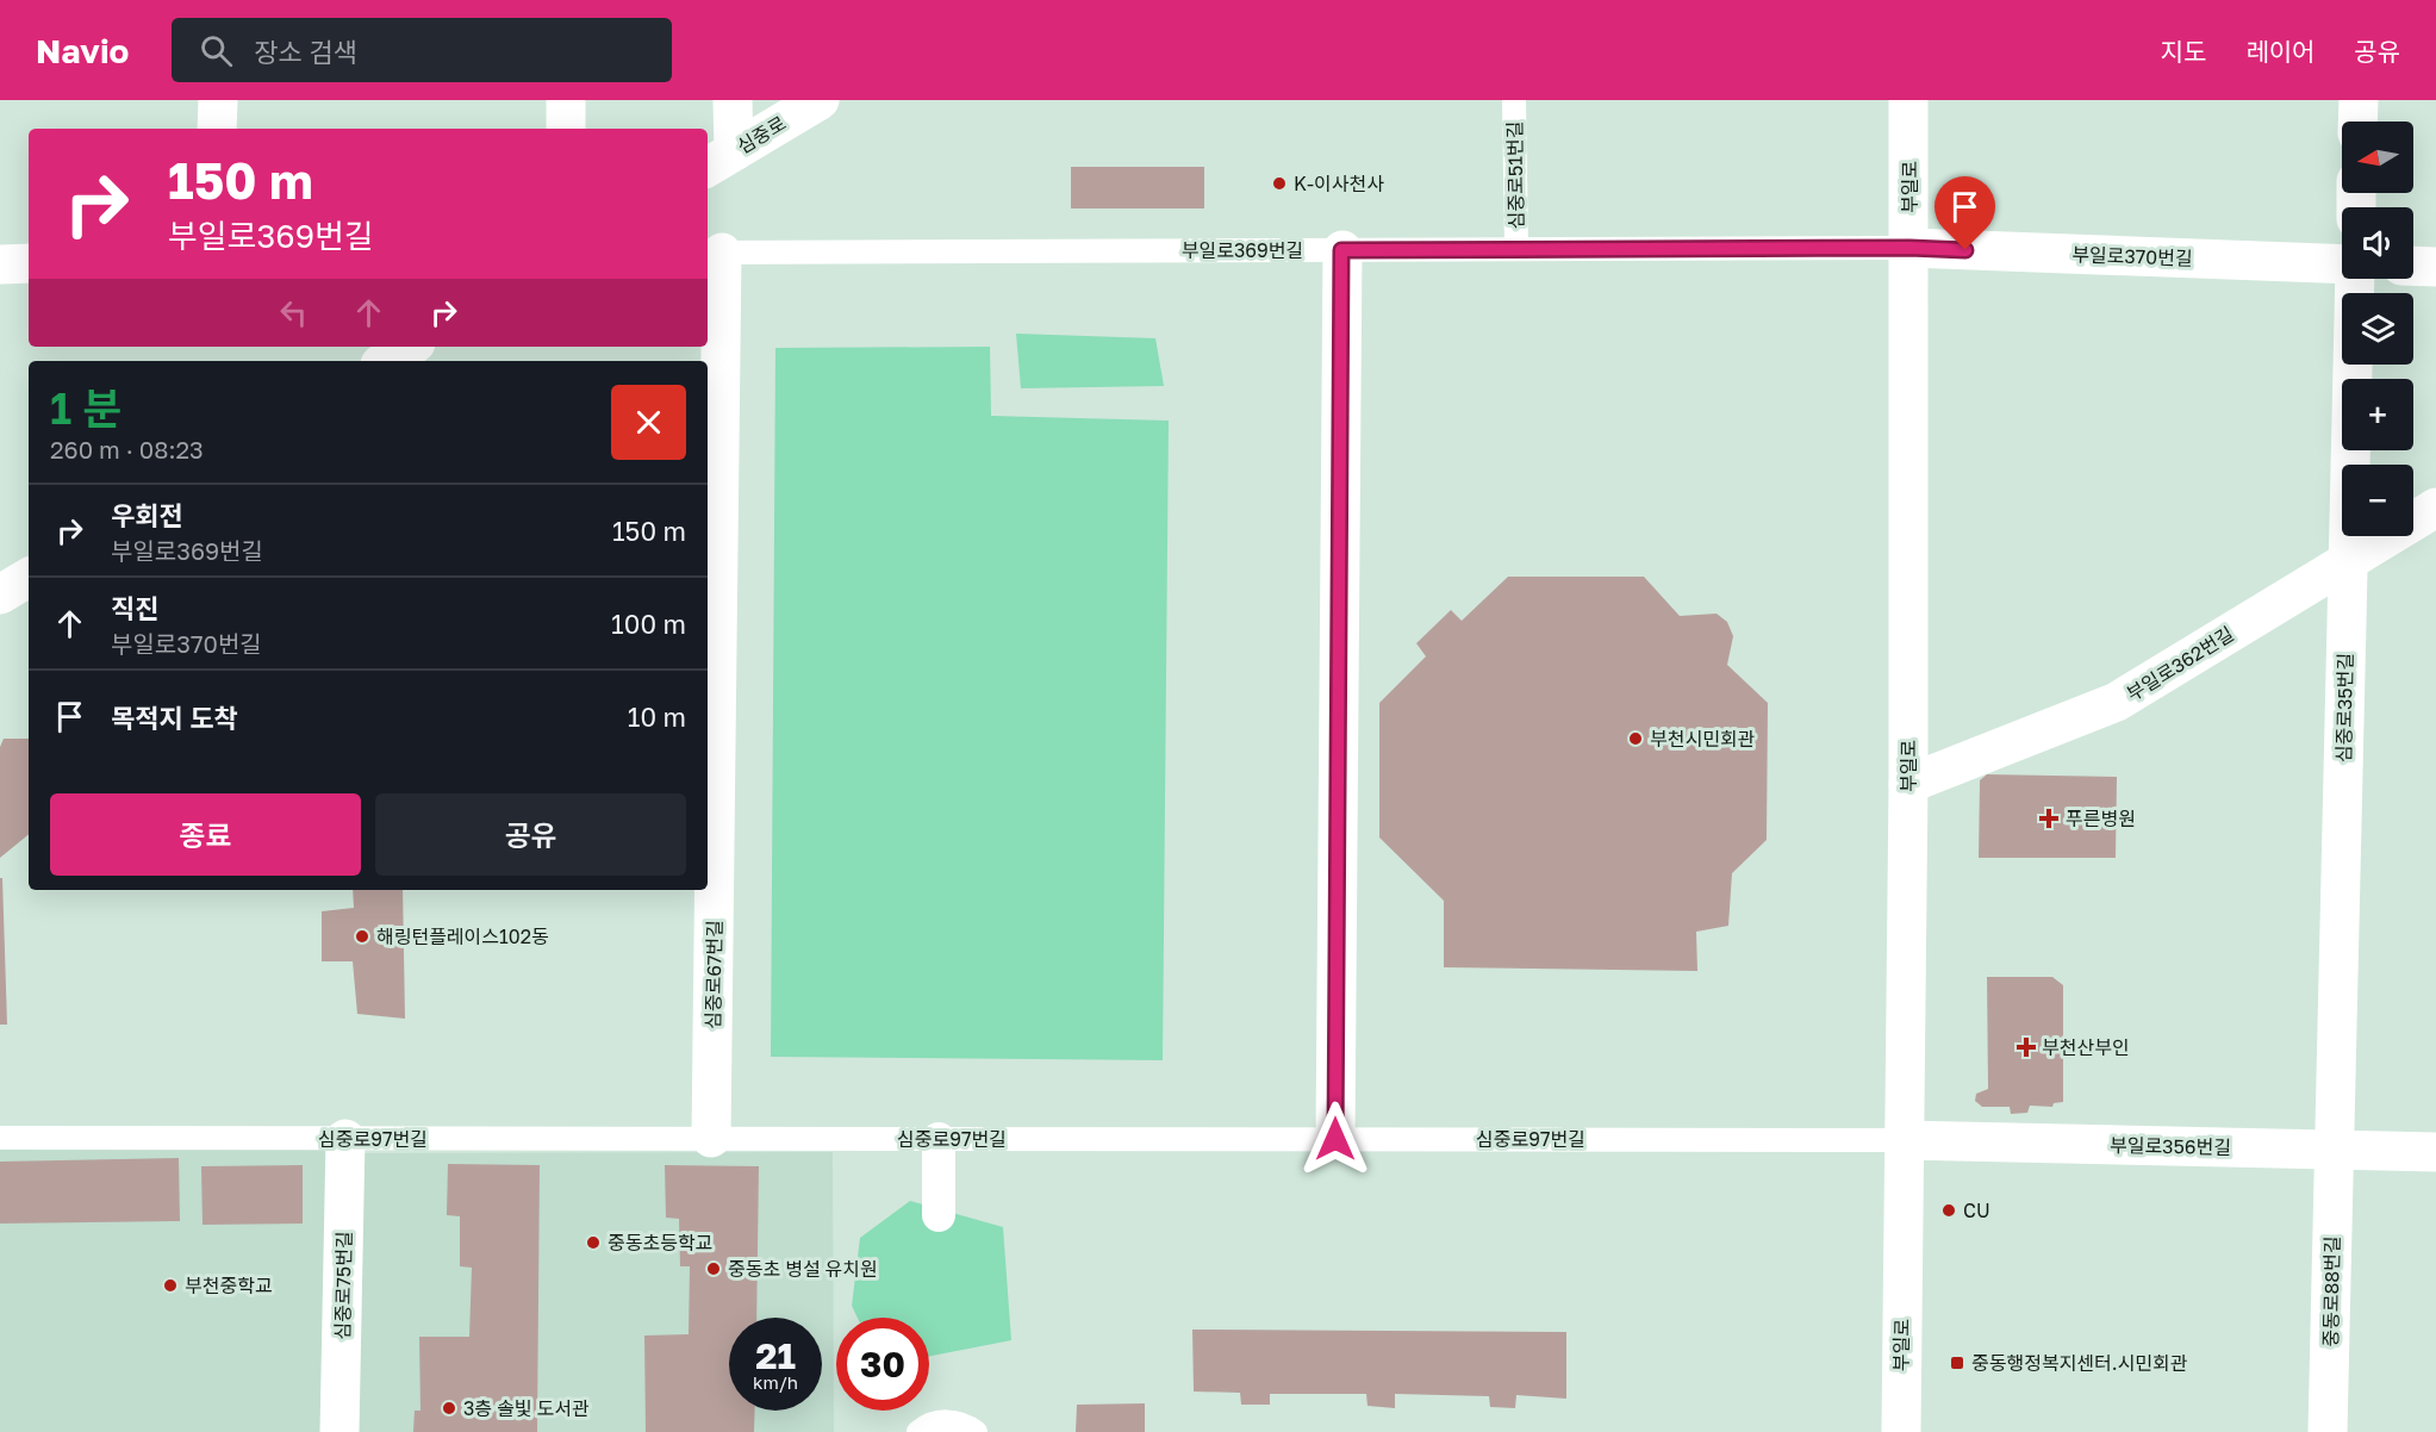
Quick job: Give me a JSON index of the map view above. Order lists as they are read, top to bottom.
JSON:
{
  "streets": {
    "street": [
      "심중로",
      "부일로",
      "부일로370번길",
      "부일로362번길",
      "심중로35번길",
      "심중로67번길",
      "부일로356번길",
      "심중로75번길",
      "중동로88번길"
    ],
    "lane": ["심중로51번길", "부일로369번길", "심중로97번길"]
  },
  "crossings": [
    ["심중로51번길", "부일로369번길"],
    ["부일로", "부일로369번길"],
    ["부일로", "부일로370번길"],
    ["부일로", "부일로362번길"],
    ["부일로", "심중로97번길"],
    ["부일로", "부일로356번길"],
    ["부일로369번길", "부일로370번길"],
    ["부일로369번길", "심중로67번길"],
    ["부일로362번길", "심중로35번길"],
    ["심중로35번길", "부일로356번길"],
    ["심중로35번길", "중동로88번길"],
    ["심중로67번길", "심중로97번길"],
    ["심중로97번길", "부일로356번길"],
    ["심중로97번길", "심중로75번길"],
    ["부일로356번길", "중동로88번길"]
  ],
  "places": {
    "other": [
      "K-이사천사",
      "부천시민회관",
      "해링턴플레이스102동",
      "CU",
      "중동초등학교",
      "중동초 병설 유치원",
      "부천중학교",
      "3층 솔빛 도서관"
    ],
    "health": ["푸른병원", "부천산부인"],
    "transit": ["중동행정복지센터.시민회관"]
  },
  "north": "left",
  "page": {
    "header": "Navio",
    "search": "장소 검색",
    "nav": ["지도", "레이어", "공유"],
    "map_buttons": ["+", "−"],
    "turn": ["150 m", "부일로369번길"],
    "heading": ["1 분", "260 m · 08:23"],
    "list": [
      {
        "name": "우회전",
        "note": "부일로369번길",
        "value": "150 m"
      },
      {
        "name": "직진",
        "note": "부일로370번길",
        "value": "100 m"
      },
      {
        "name": "목적지 도착",
        "value": "10 m"
      }
    ],
    "buttons": ["종료", "공유"],
    "speed": "21 km/h",
    "limit": "30"
  }
}
